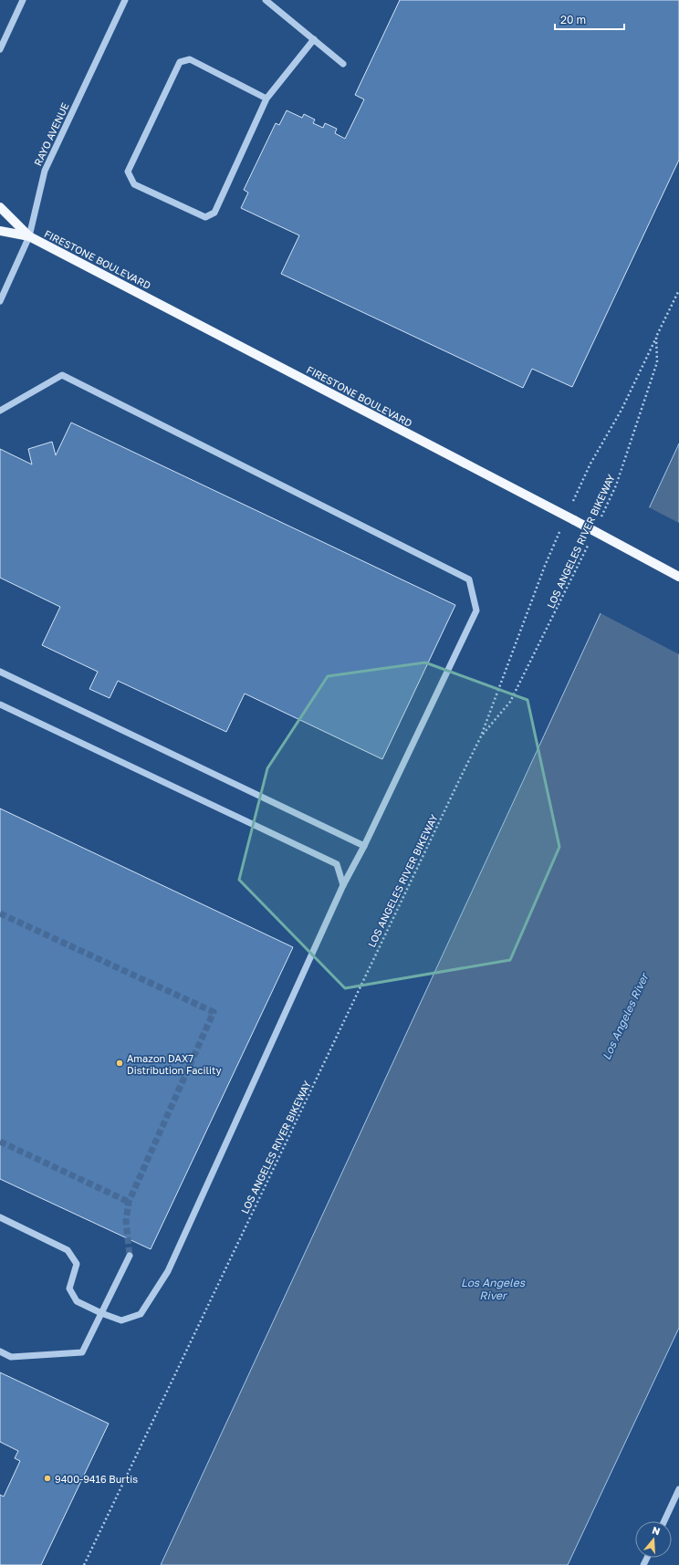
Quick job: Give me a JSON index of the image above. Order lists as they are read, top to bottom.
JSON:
{
  "streets": {
    "main road": ["FIRESTONE BOULEVARD"],
    "street": ["RAYO AVENUE"],
    "path": ["LOS ANGELES RIVER BIKEWAY"]
  },
  "crossings": [
    ["RAYO AVENUE", "FIRESTONE BOULEVARD"],
    ["FIRESTONE BOULEVARD", "LOS ANGELES RIVER BIKEWAY"]
  ],
  "water": ["Los Angeles River"],
  "places": ["Amazon DAX7 Distribution Facility", "9400-9416 Burtis"],
  "scale_bar": "20 m",
  "north": "top"
}
